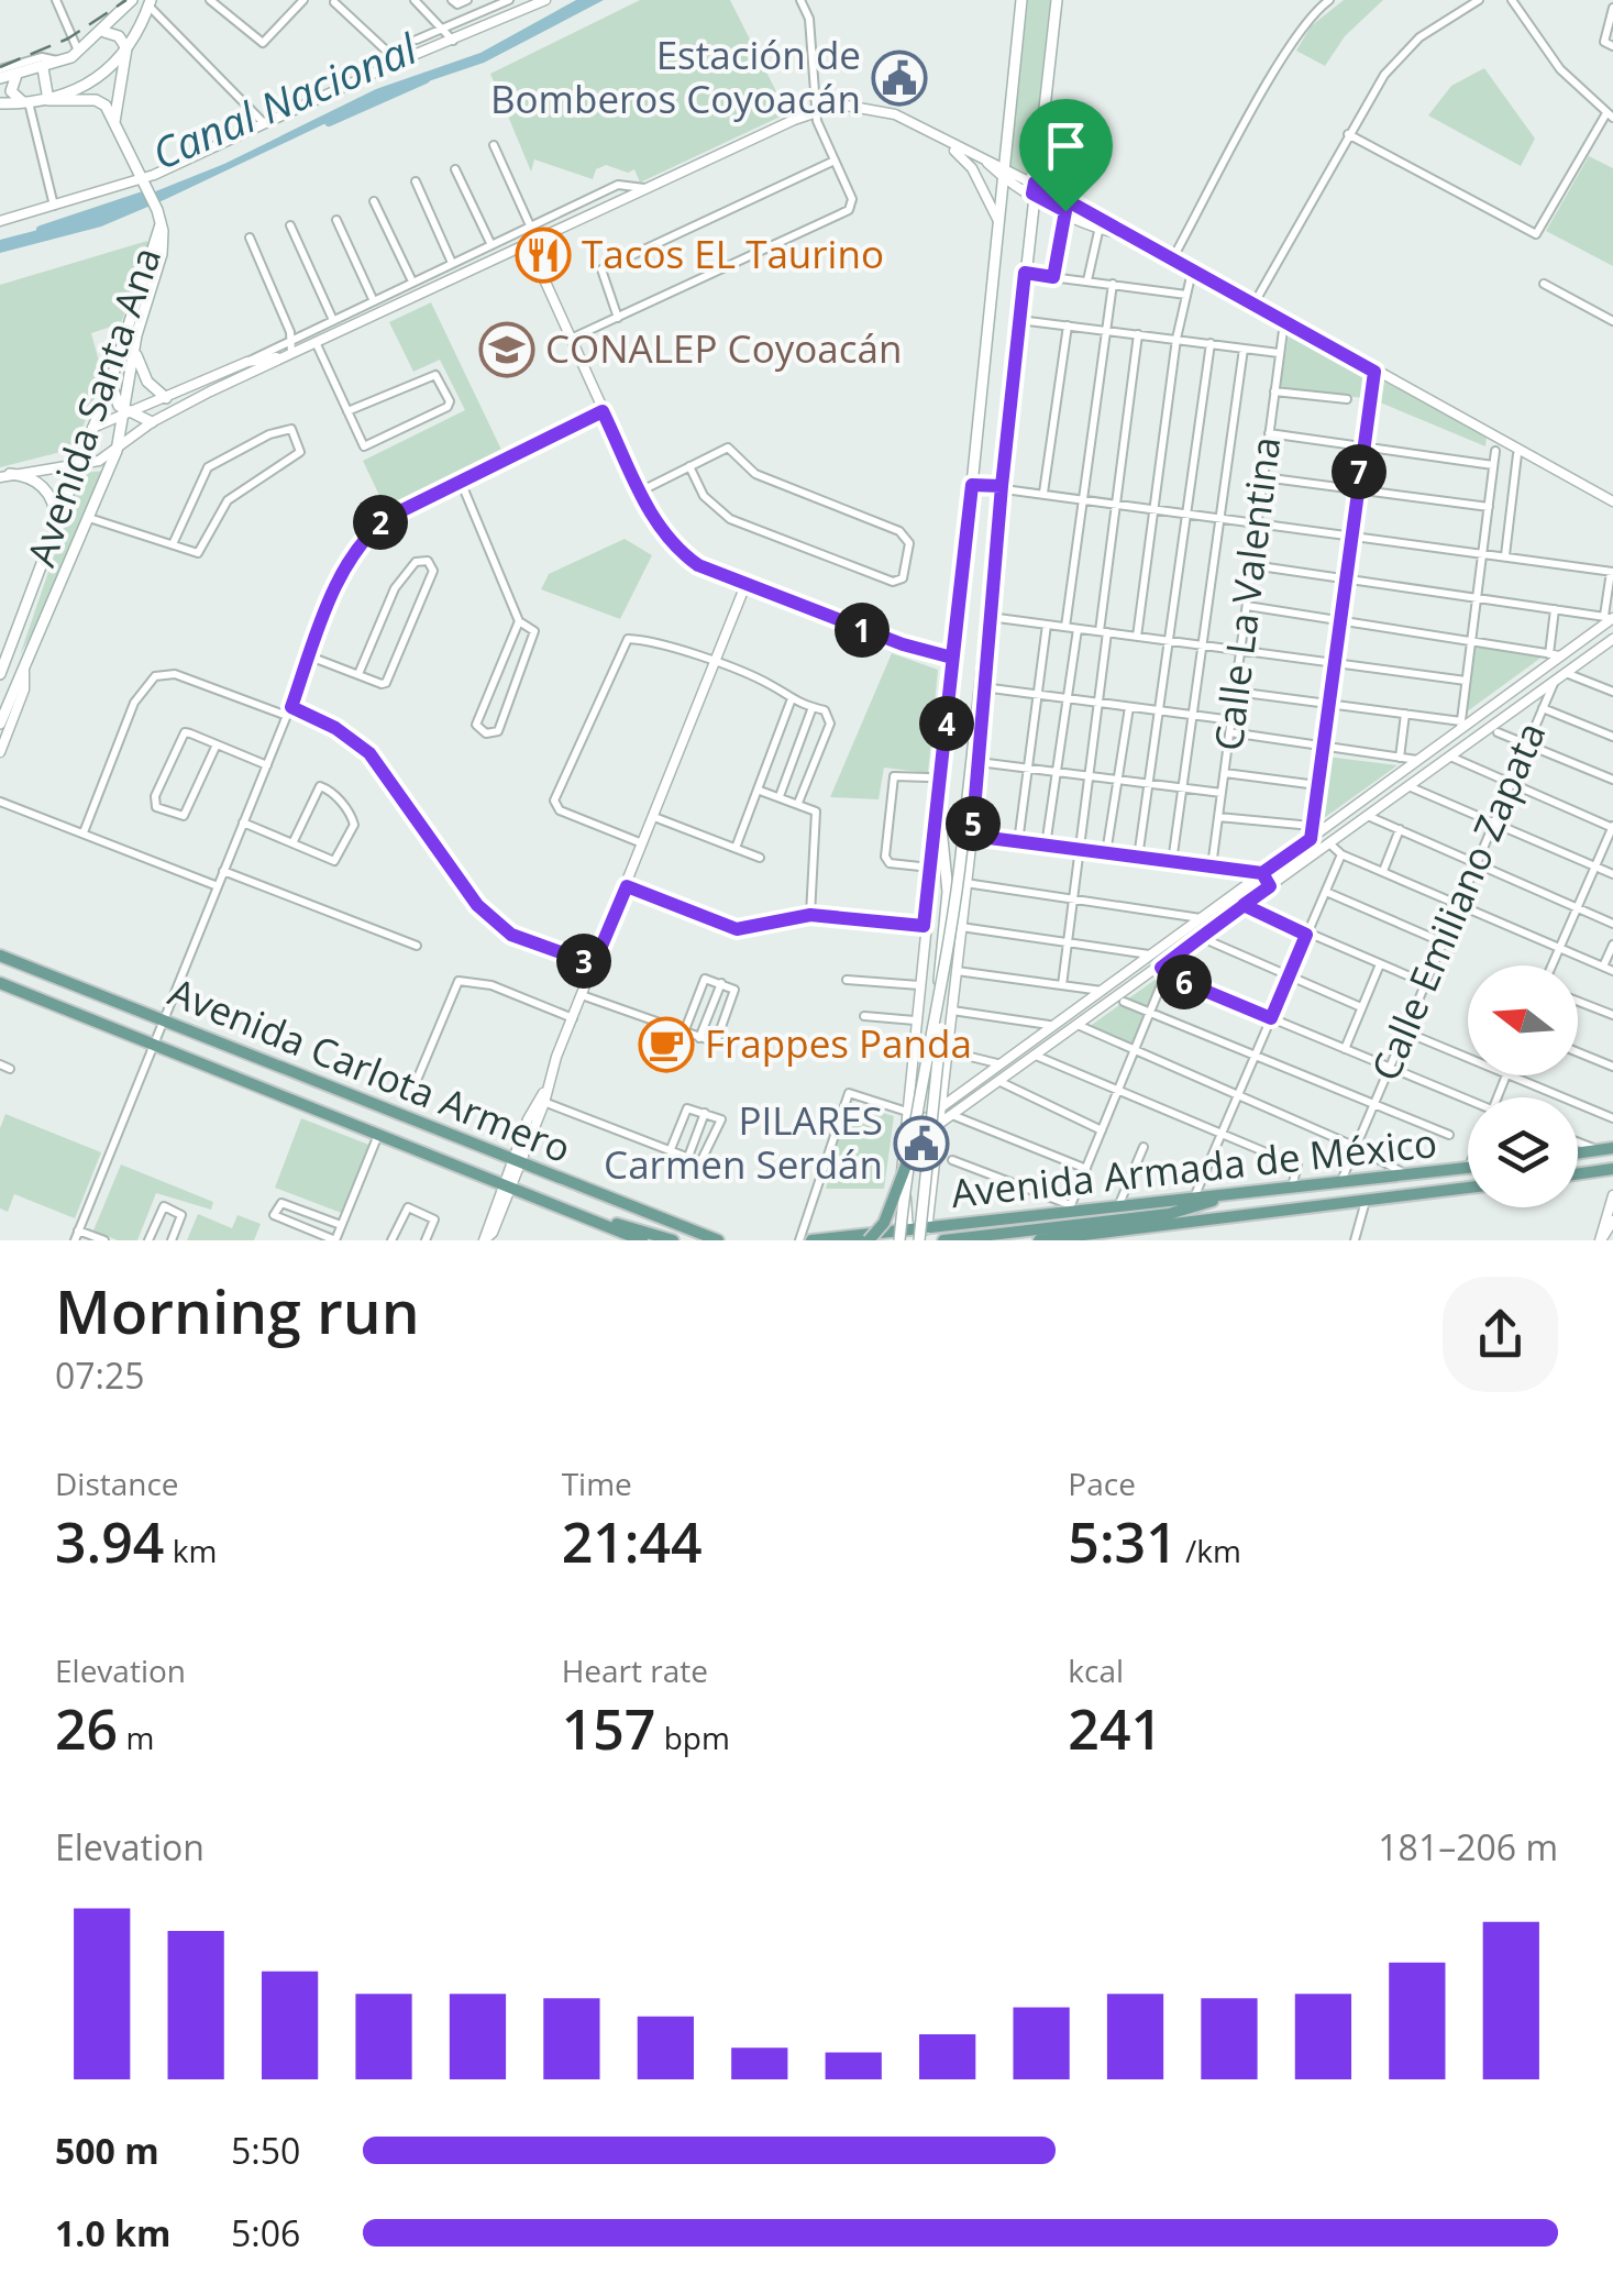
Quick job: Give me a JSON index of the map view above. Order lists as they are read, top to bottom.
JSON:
{
  "streets": {
    "main road": ["Avenida Santa Ana", "Avenida Carlota Armero", "Avenida Armada de México"],
    "street": ["Calle La Valentina", "Calle Emiliano Zapata"]
  },
  "crossings": [
    ["Calle Emiliano Zapata", "Avenida Armada de México"]
  ],
  "water": ["Canal Nacional"],
  "places": {
    "public building": ["Estación de Bomberos Coyoacán", "PILARES Carmen Serdán"],
    "restaurant": ["Tacos EL Taurino"],
    "school or university": ["CONALEP Coyoacán"],
    "cafe": ["Frappes Panda"]
  },
  "north": "left",
  "page": {
    "pins": [
      "7",
      "2",
      "1",
      "4",
      "5",
      "3",
      "6"
    ],
    "heading": ["Morning run", "07:25"],
    "stats": [
      ["Distance", "3.94 km"],
      ["Time", "21:44"],
      ["Pace", "5:31 /km"],
      ["Elevation", "26 m"],
      ["Heart rate", "157 bpm"],
      ["kcal", "241"]
    ],
    "chart": ["Elevation", "181–206 m"],
    "list": [
      {
        "name": "500 m",
        "note": "5:50"
      },
      {
        "name": "1.0 km",
        "note": "5:06"
      }
    ]
  }
}
